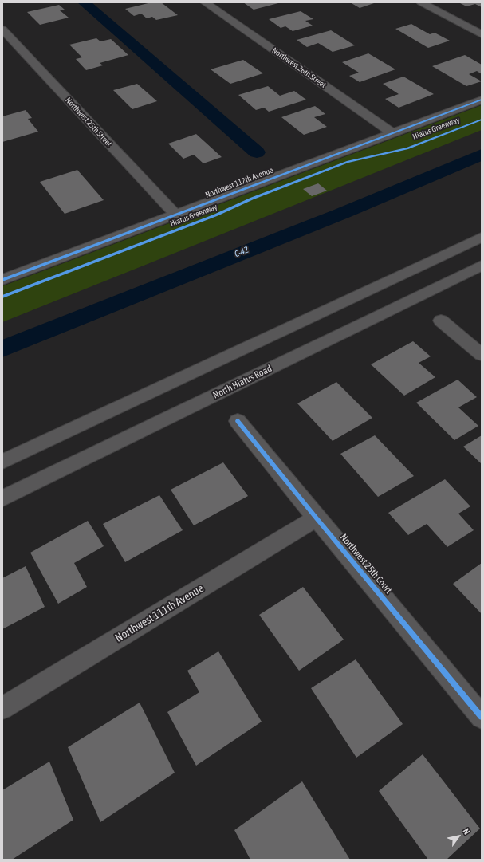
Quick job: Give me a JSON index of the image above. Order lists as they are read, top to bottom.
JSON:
{
  "streets": {
    "street": [
      "Northwest 26th Street",
      "Northwest 25th Street",
      "Northwest 112th Avenue",
      "North Hiatus Road",
      "Northwest 25th Court",
      "Northwest 111th Avenue"
    ],
    "cycle path": ["Hiatus Greenway"]
  },
  "crossings": [
    ["Northwest 26th Street", "Northwest 112th Avenue"],
    ["Northwest 25th Street", "Northwest 112th Avenue"],
    ["Northwest 25th Court", "Northwest 111th Avenue"]
  ],
  "water": ["C-42"],
  "north": "top right"
}
